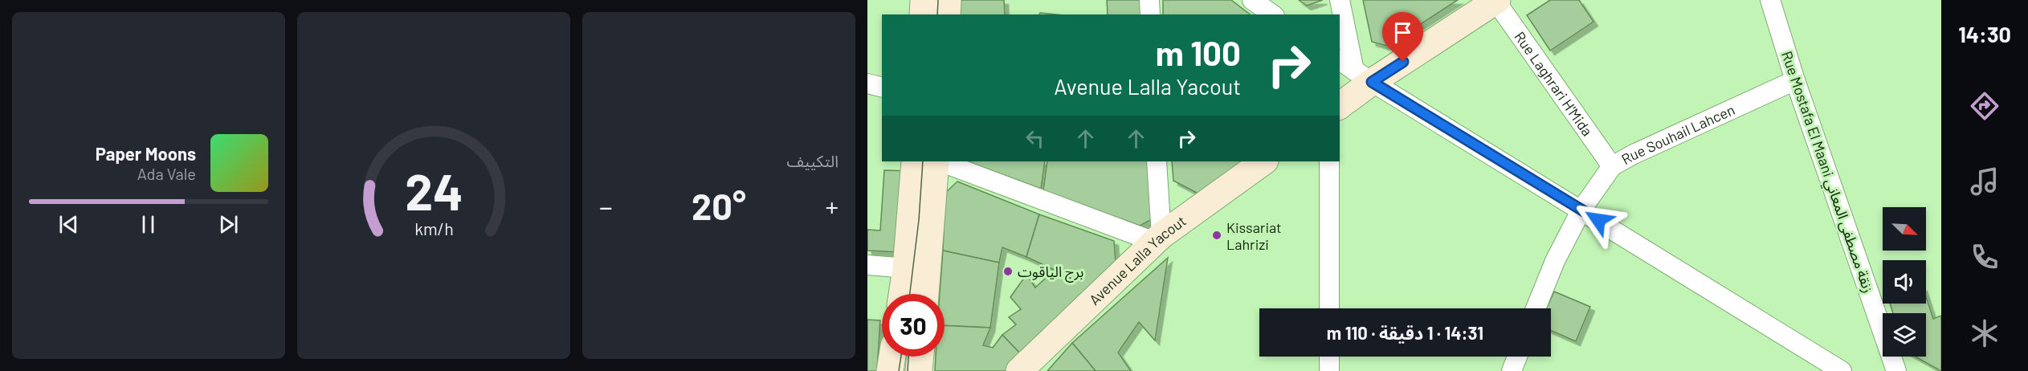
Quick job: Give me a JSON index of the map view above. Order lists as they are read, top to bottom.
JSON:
{
  "streets": {
    "main road": ["Avenue Lalla Yacout"],
    "street": ["Rue Laghrari H'Mida", "Rue Souhail Lahcen", "Rue Mostafa El Maani زنقة مصطفى المعاني"]
  },
  "crossings": [
    ["Rue Laghrari H'Mida", "Rue Souhail Lahcen"],
    ["Rue Souhail Lahcen", "Rue Mostafa El Maani زنقة مصطفى المعاني"]
  ],
  "places": ["Kissariat Lahrizi", "برج الياقوت"],
  "north": "bottom right",
  "page": {
    "tabs": "14:30",
    "tile": "التكييف",
    "turn": ["100 m", "Avenue Lalla Yacout"],
    "song": ["Paper Moons", "Ada Vale"],
    "heat": ["−", "20°", "+"],
    "limit": "30",
    "trip": "14:31 · 1 دقيقة · 110 m",
    "gauge": ["24", "km/h"]
  }
}
